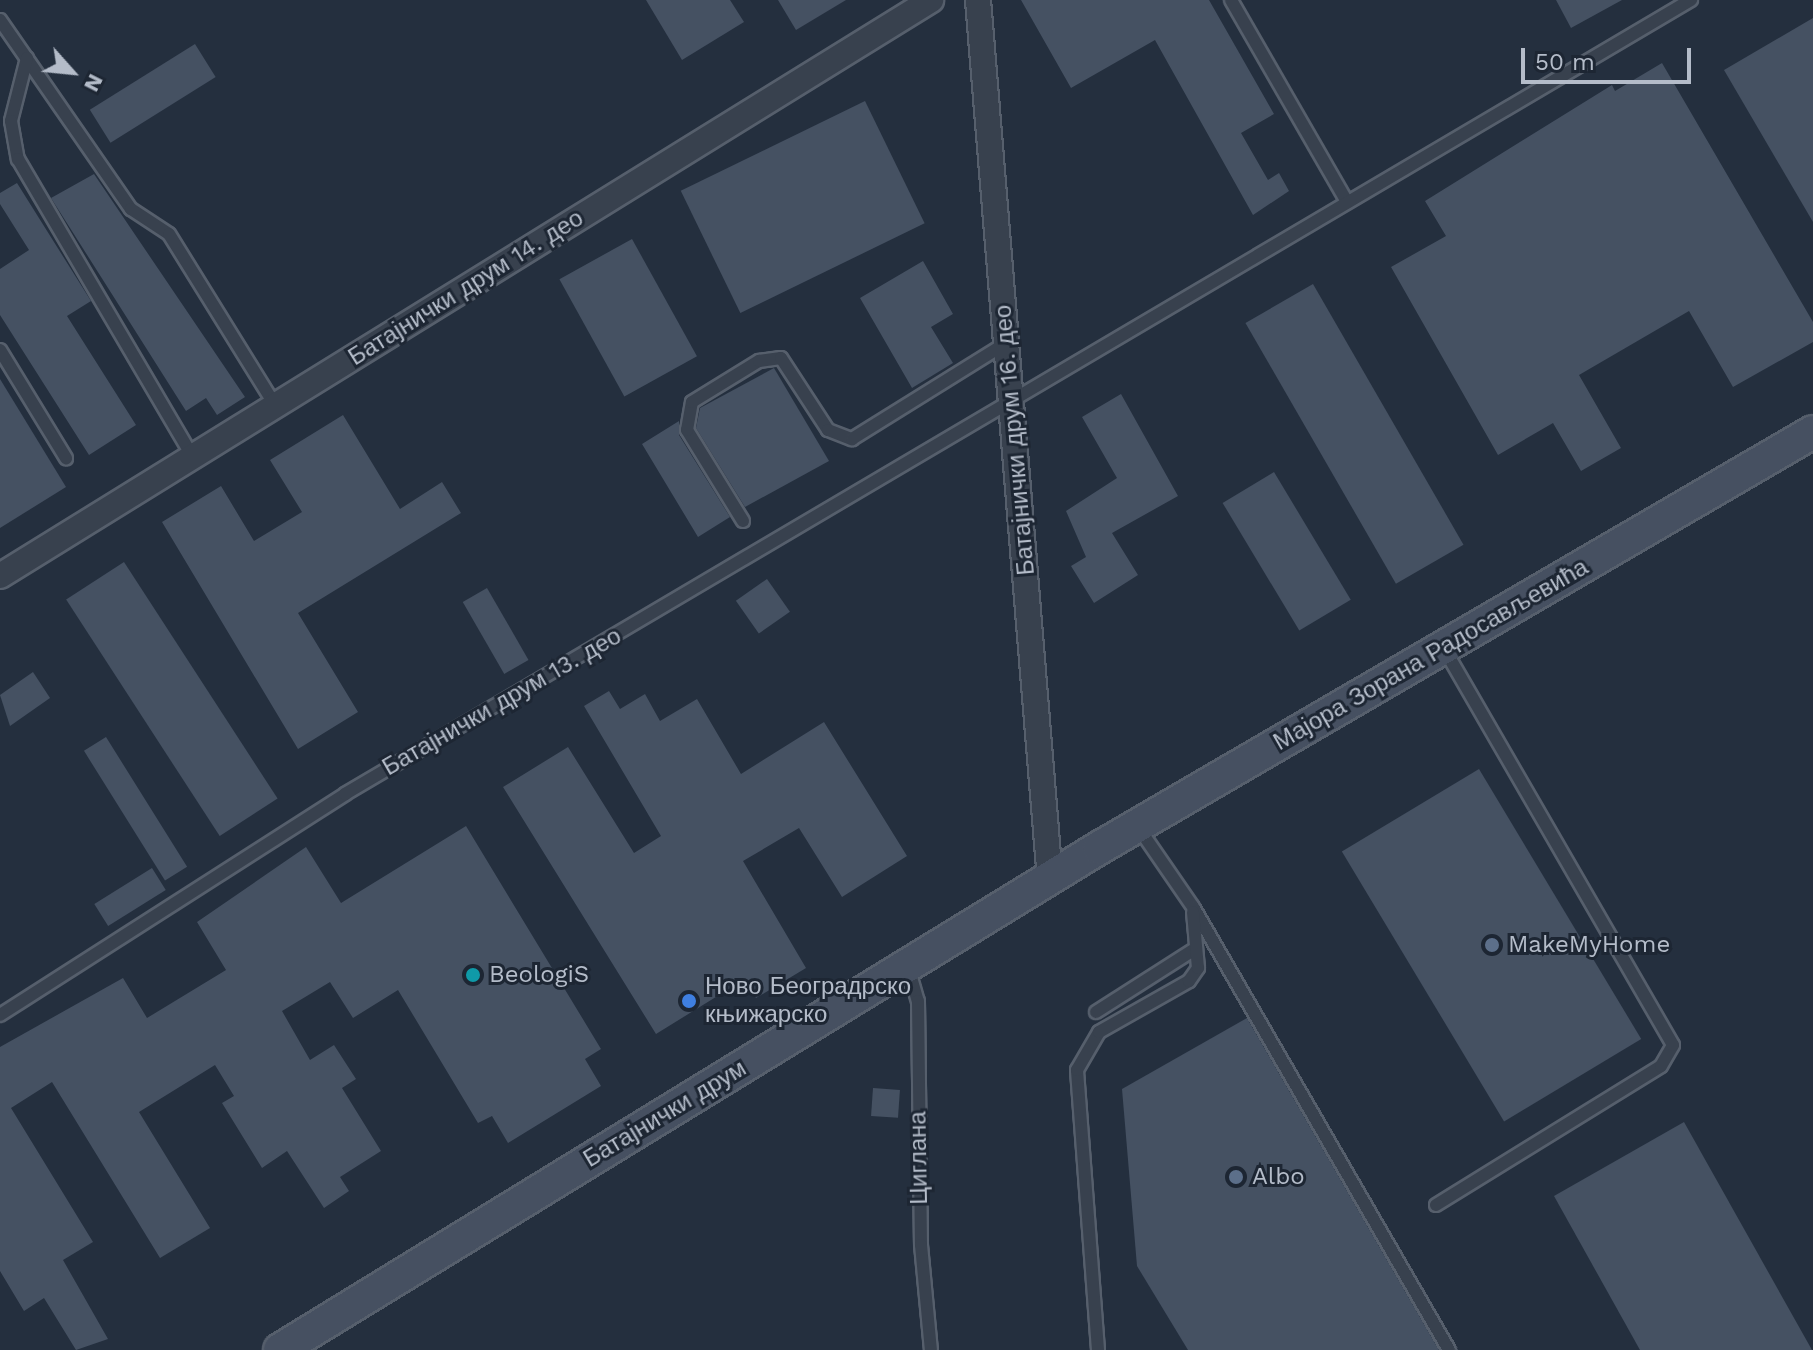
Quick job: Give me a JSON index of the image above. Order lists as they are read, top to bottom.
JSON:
{
  "streets": {
    "main road": ["Мајора Зорана Радосављевића", "Батајнички друм"],
    "street": ["Батајнички друм 14. део", "Батајнички друм 16. део"],
    "lane": ["Батајнички друм 13. део", "Циглана"]
  },
  "crossings": [
    ["Батајнички друм 16. део", "Мајора Зорана Радосављевића"],
    ["Батајнички друм 16. део", "Батајнички друм 13. део"],
    ["Батајнички друм 16. део", "Батајнички друм"],
    ["Мајора Зорана Радосављевића", "Батајнички друм"],
    ["Батајнички друм", "Циглана"]
  ],
  "places": [
    "MakeMyHome",
    "BeologiS",
    "Ново Београдрско књижарско",
    "Albo"
  ],
  "scale_bar": "50 m",
  "north": "bottom right"
}
